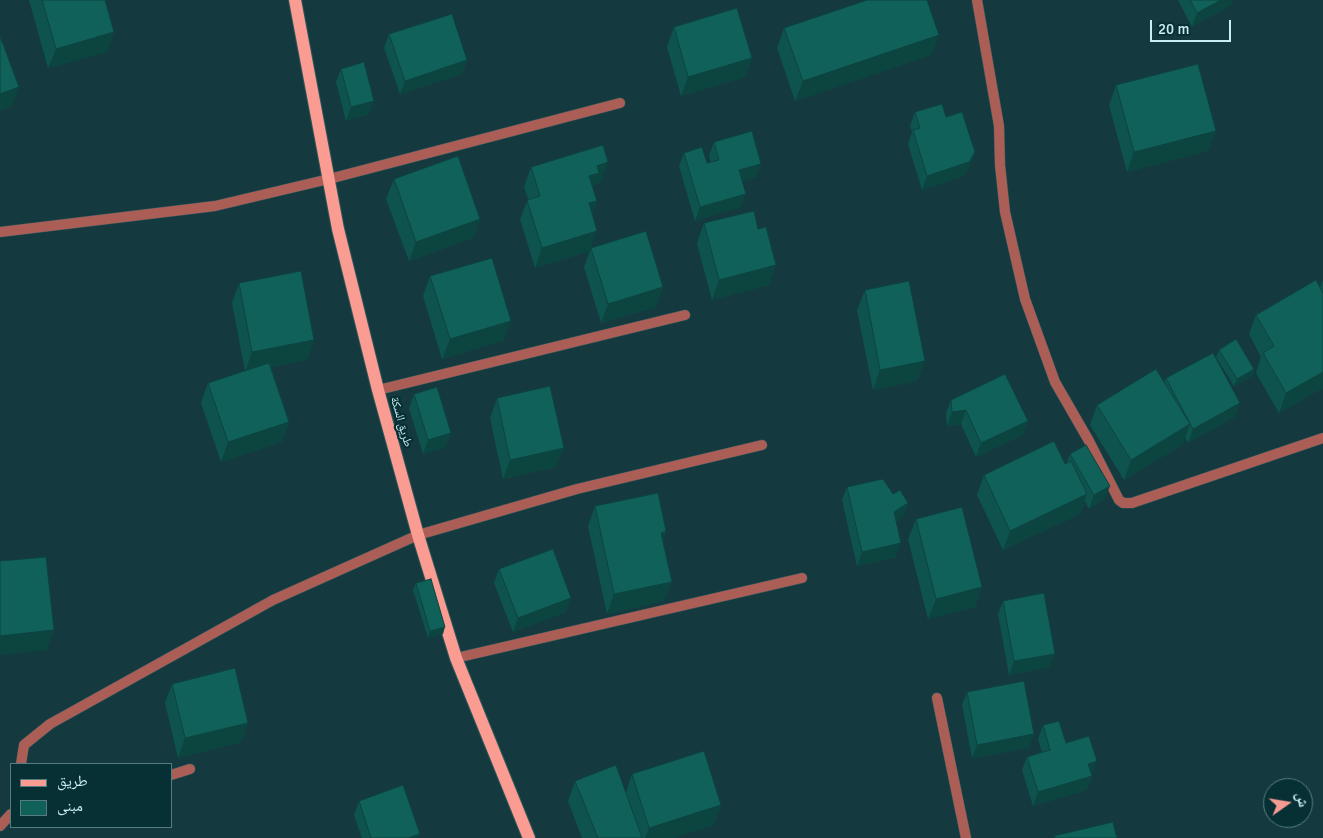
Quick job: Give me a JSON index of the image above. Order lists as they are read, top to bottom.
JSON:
{
  "streets": {
    "main road": ["طريق السكة"]
  },
  "legend": ["طريق", "مبنى"],
  "scale_bar": "20 m",
  "north": "right"
}
